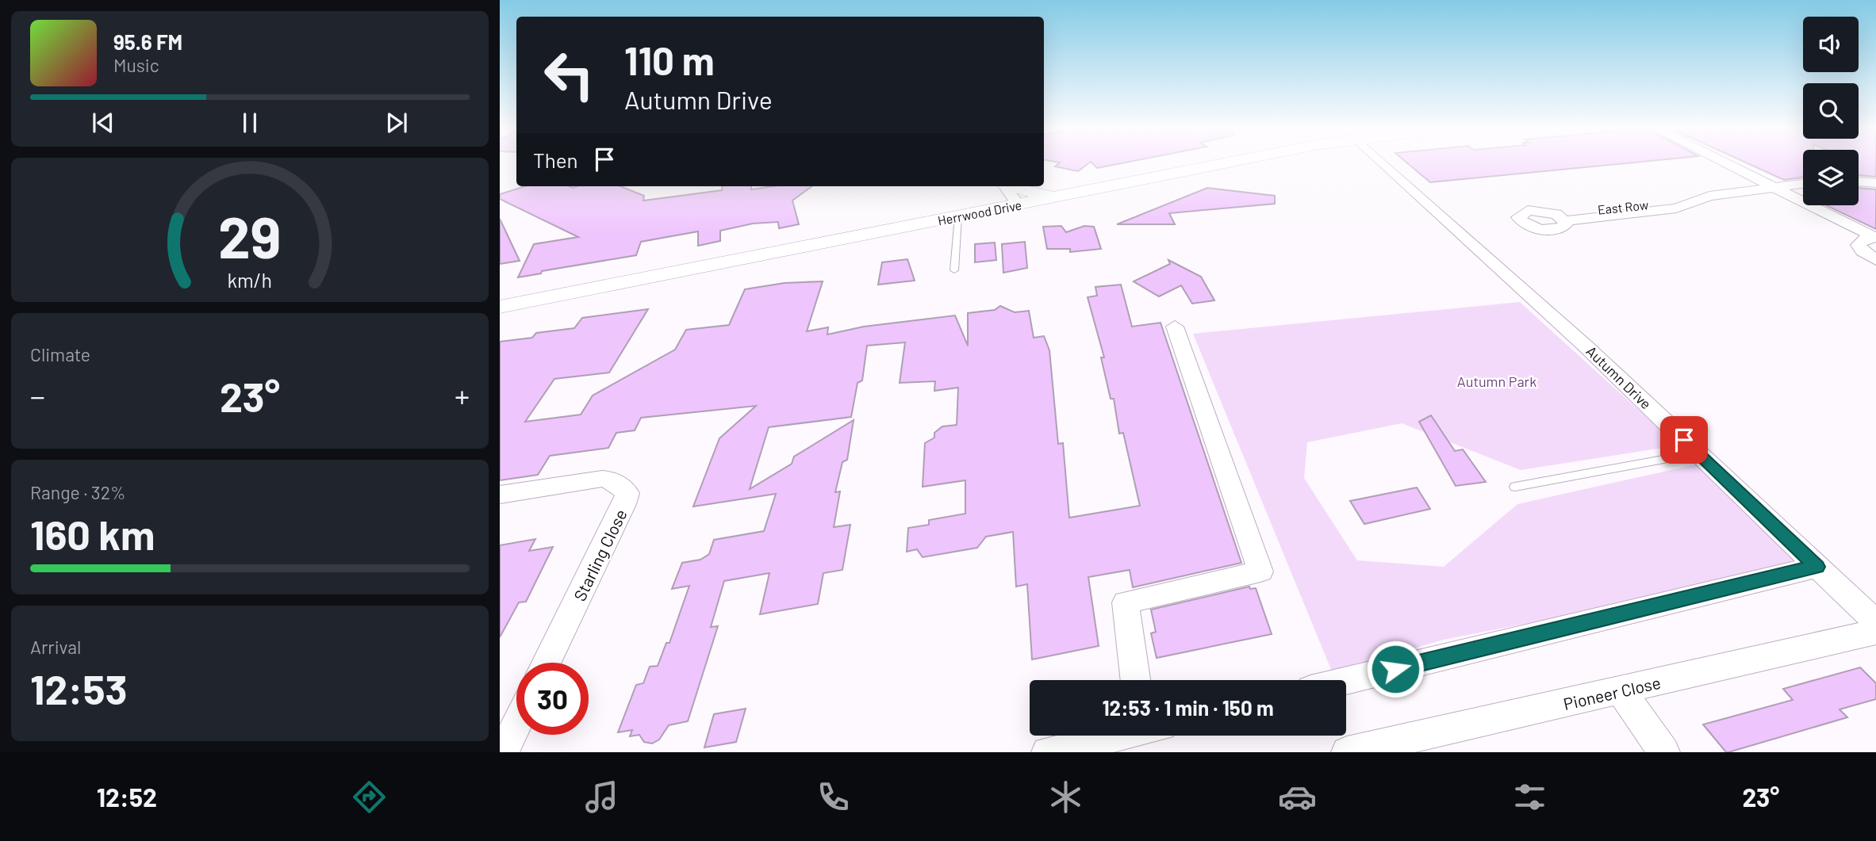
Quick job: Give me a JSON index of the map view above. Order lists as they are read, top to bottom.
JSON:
{
  "streets": {
    "street": [
      "East Row",
      "Herrwood Drive",
      "Autumn Drive",
      "Starling Close",
      "Pioneer Close"
    ]
  },
  "parks": ["Autumn Park"],
  "page": {
    "turn": ["110 m", "Autumn Drive"],
    "song": ["95.6 FM", "Music"],
    "then": "Then",
    "tile": [
      "Climate",
      ["Range · 32%", "160 km"],
      ["Arrival", "12:53"]
    ],
    "heat": ["−", "23°", "+"],
    "limit": "30",
    "trip": "12:53 · 1 min · 150 m",
    "tabs": ["12:52", "23°"],
    "gauge": ["29", "km/h"]
  }
}
